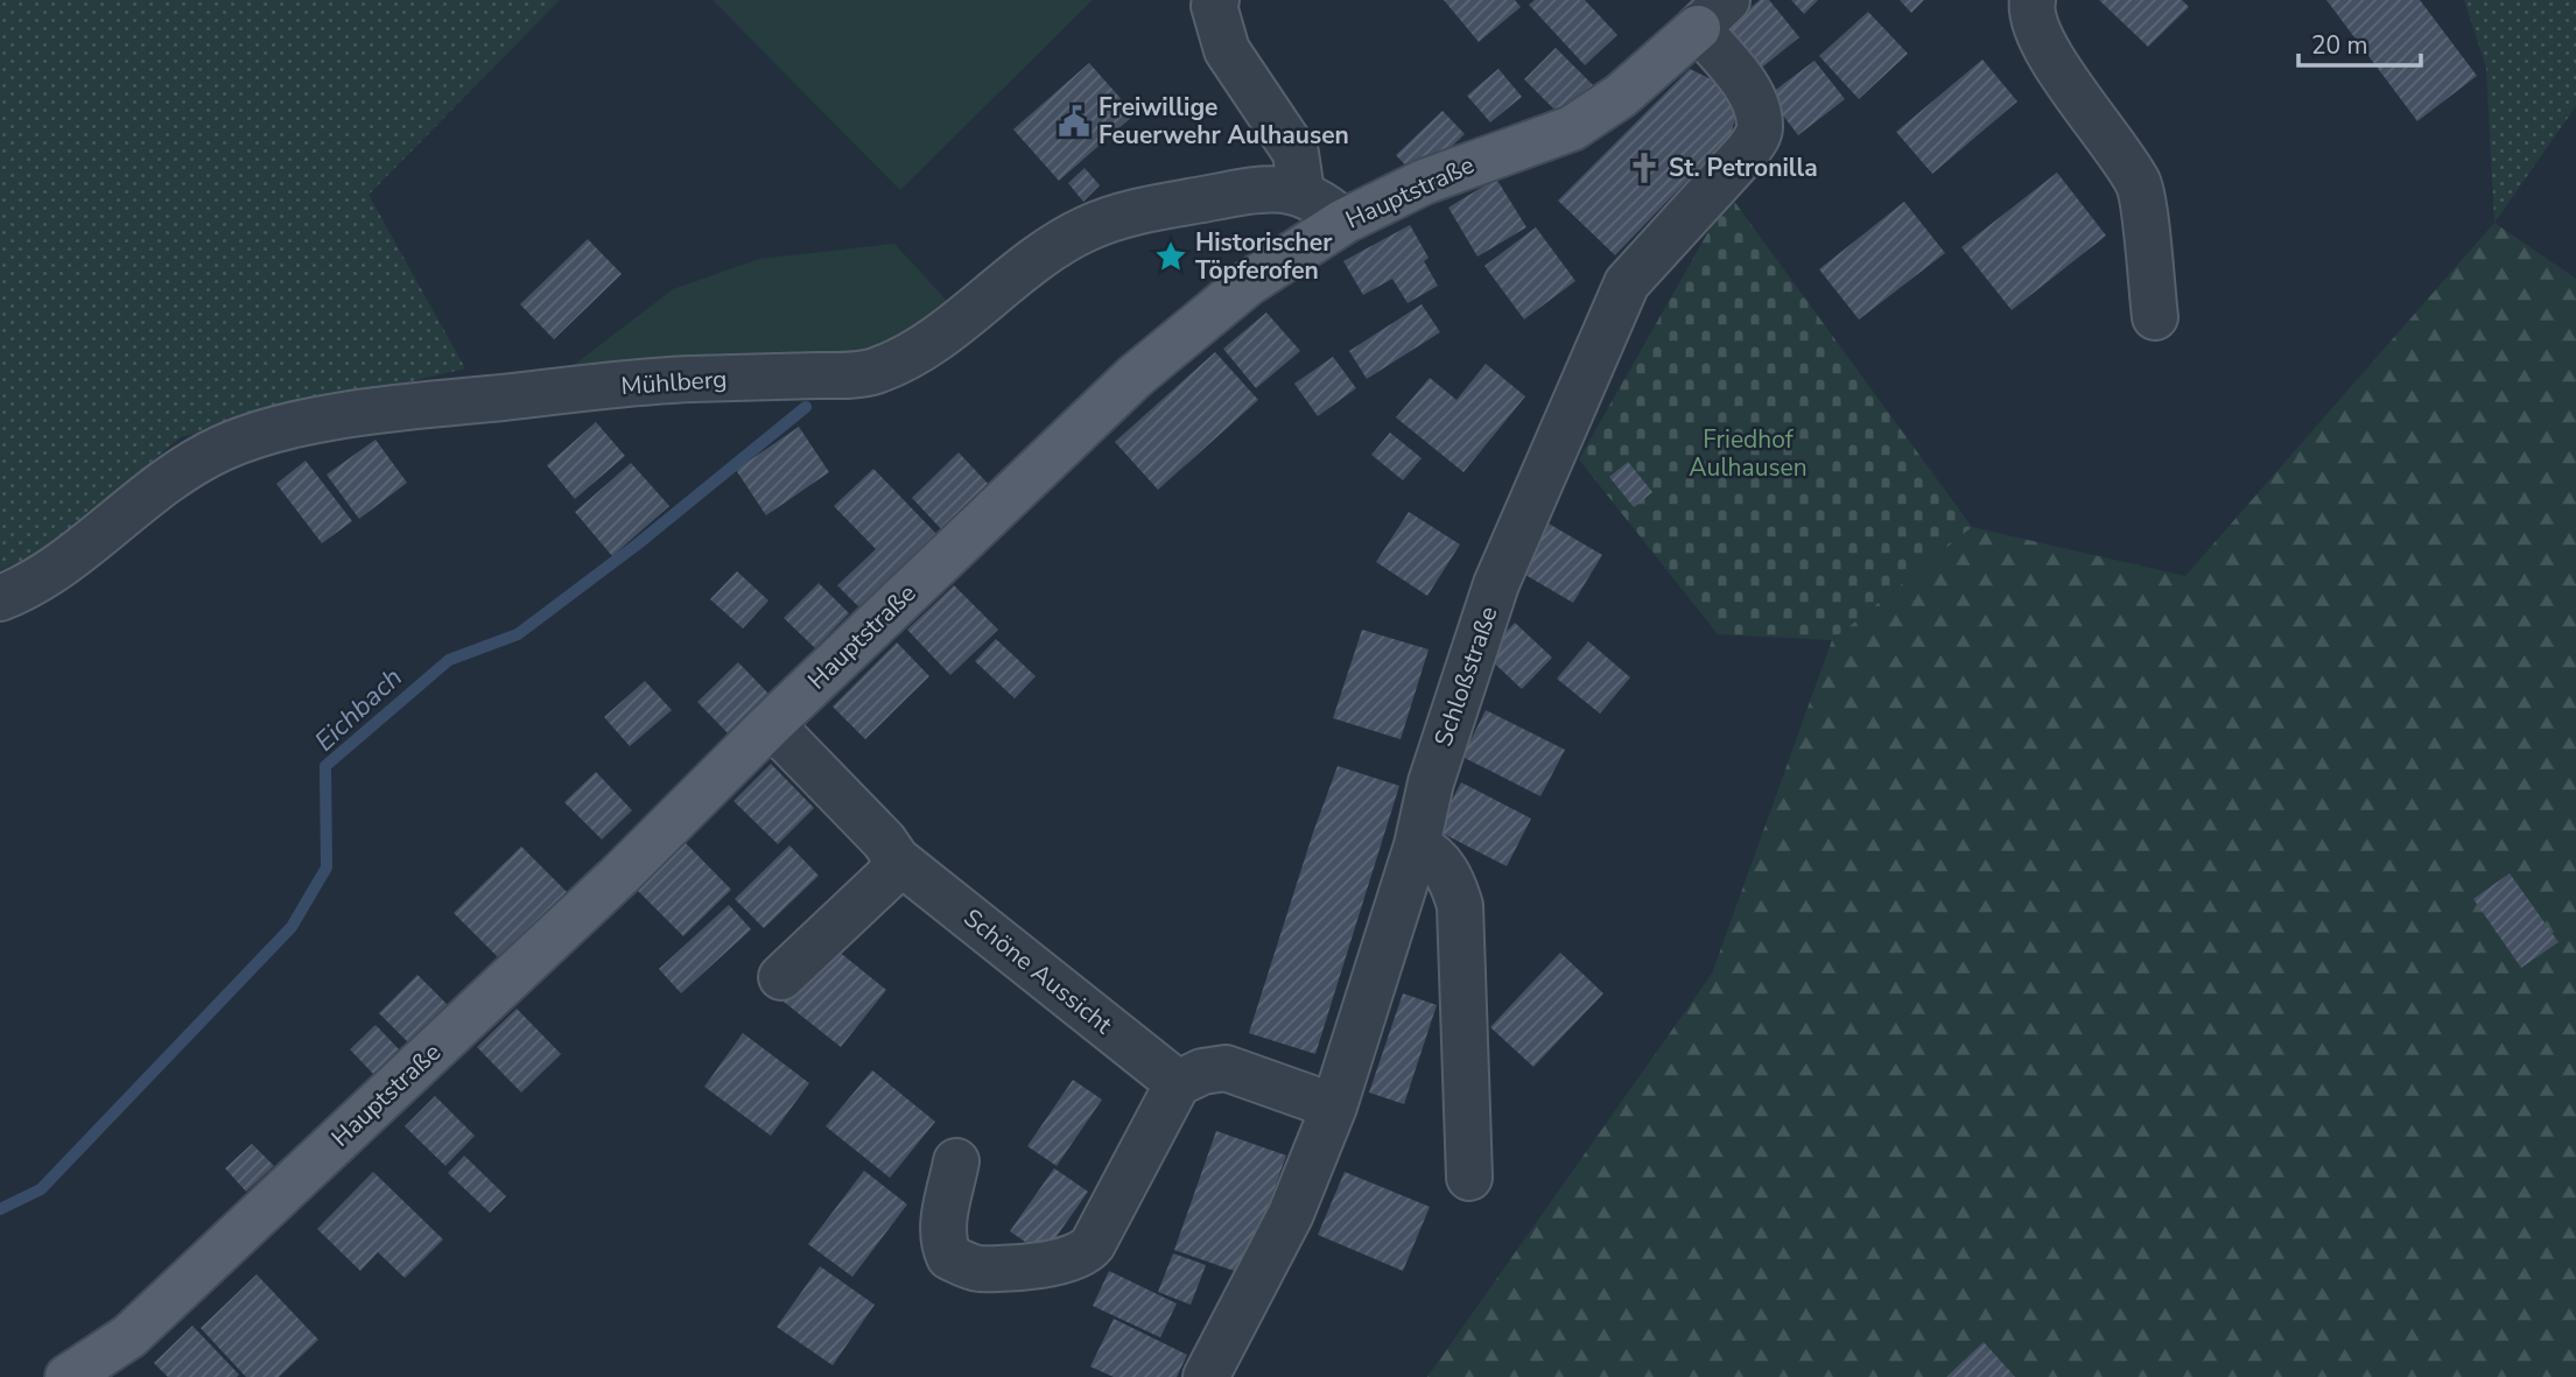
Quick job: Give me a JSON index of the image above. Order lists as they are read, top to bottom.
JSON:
{
  "streets": {
    "main road": ["Hauptstraße"],
    "street": ["Mühlberg", "Schloßstraße", "Schöne Aussicht"]
  },
  "crossings": [
    ["Hauptstraße", "Mühlberg"],
    ["Hauptstraße", "Schloßstraße"],
    ["Hauptstraße", "Schöne Aussicht"]
  ],
  "water": ["Eichbach"],
  "parks": ["Friedhof Aulhausen"],
  "places": {
    "public building": ["Freiwillige Feuerwehr Aulhausen"],
    "church": ["St. Petronilla"],
    "place": ["Historischer Töpferofen"]
  },
  "scale_bar": "20 m"
}
